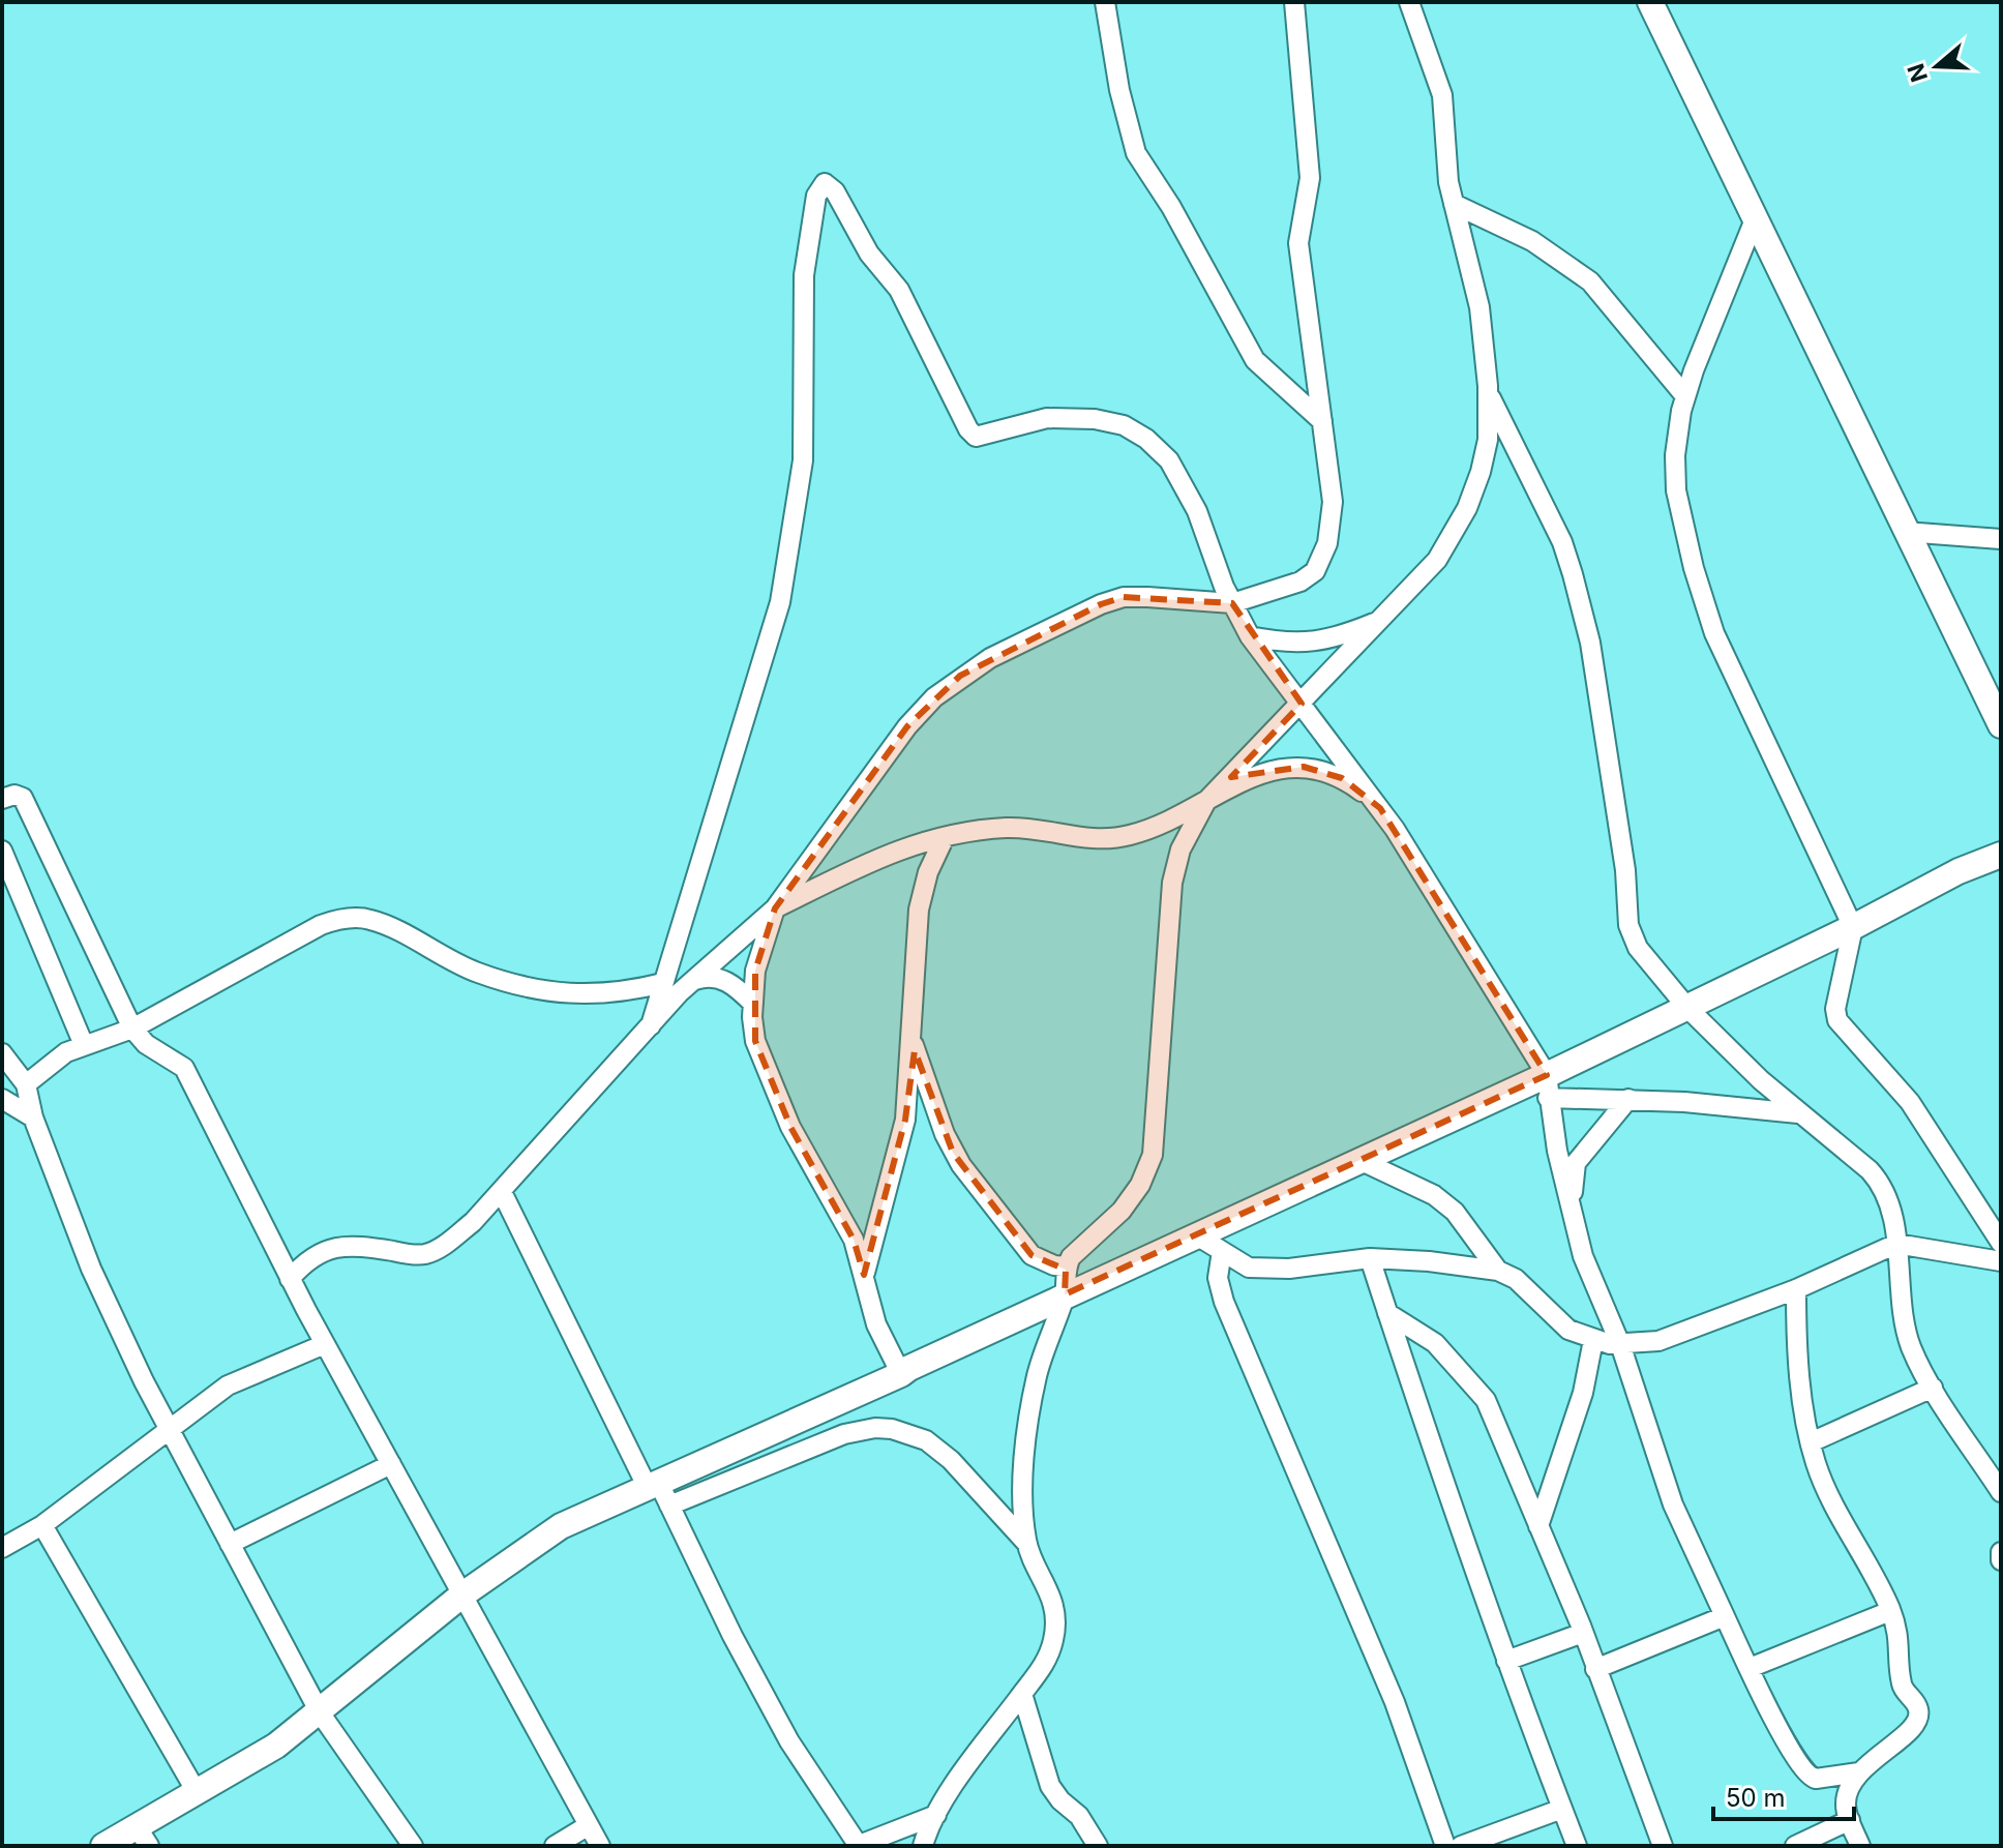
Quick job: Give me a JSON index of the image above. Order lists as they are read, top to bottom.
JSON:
{
  "scale_bar": "50 m",
  "north": "left"
}
